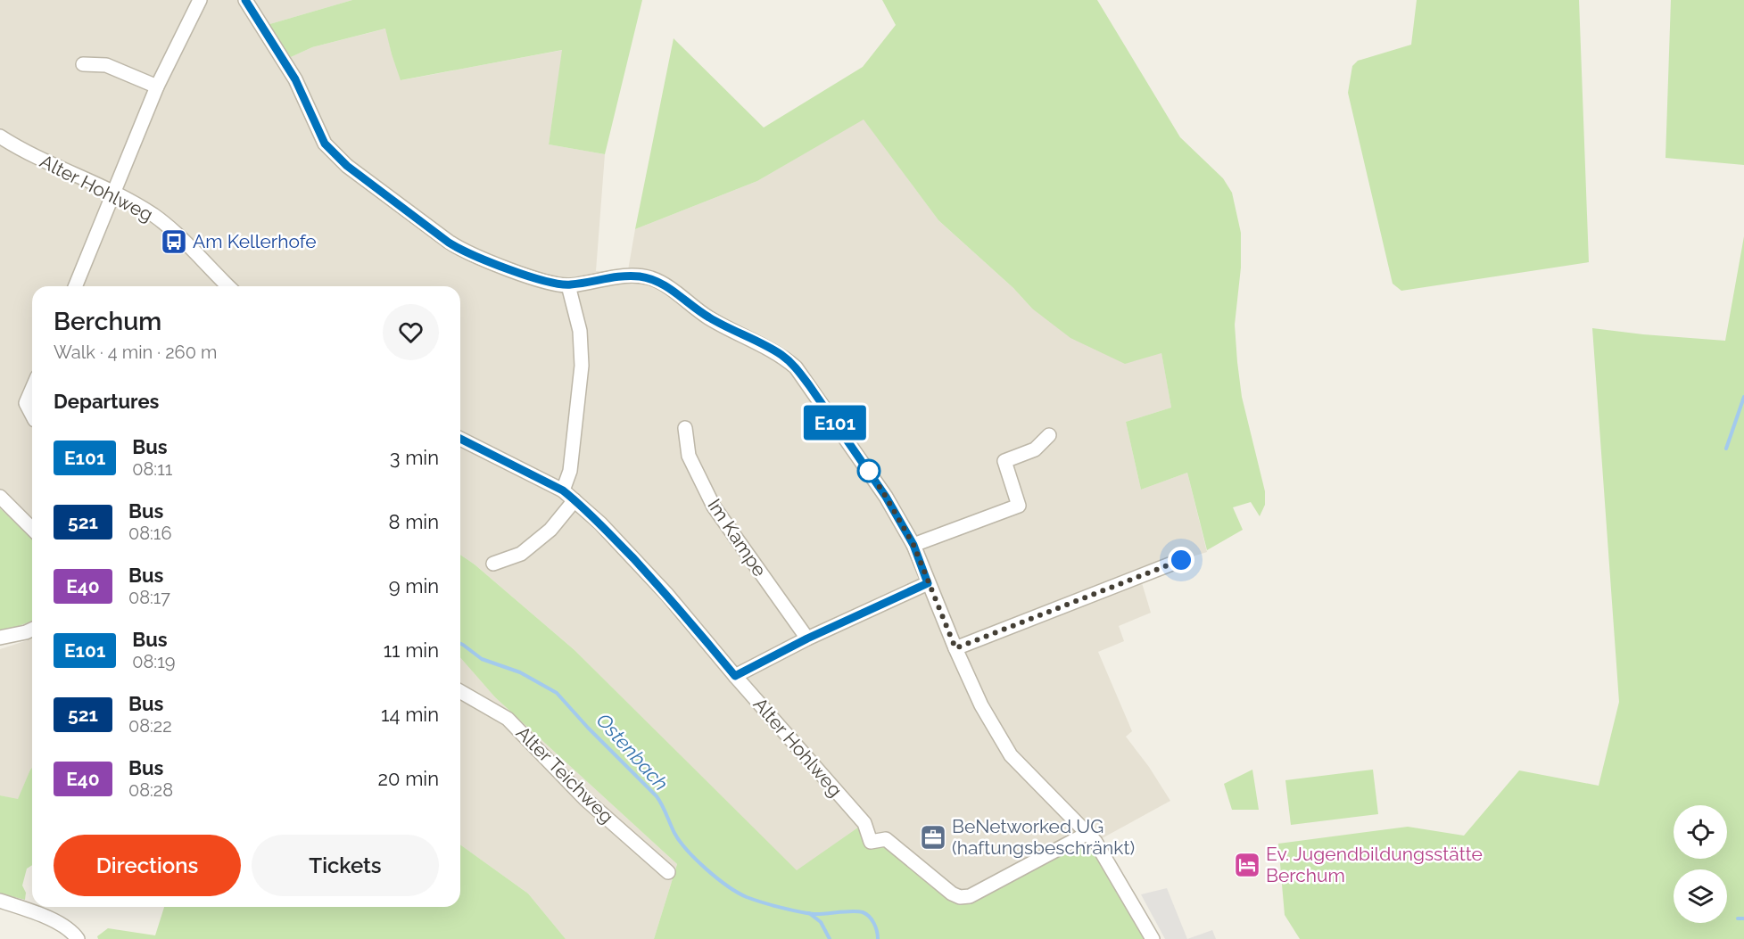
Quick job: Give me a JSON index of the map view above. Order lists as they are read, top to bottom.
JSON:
{
  "streets": {
    "street": ["Alter Hohlweg", "Im Kampe", "Alter Teichweg"]
  },
  "water": ["Ostenbach"],
  "places": {
    "bus stop": ["Am Kellerhofe"],
    "office": ["BeNetworked UG (haftungsbeschränkt)"],
    "hotel": ["Ev. Jugendbildungsstätte Berchum"]
  },
  "lines": ["bus line E101"],
  "page": {
    "on_map": "E101",
    "heading": [
      ["Berchum", "Walk · 4 min · 260 m"],
      "Departures"
    ],
    "list": [
      {
        "mark": "E101",
        "name": "Bus",
        "note": "08:11",
        "value": "3 min"
      },
      {
        "mark": "521",
        "name": "Bus",
        "note": "08:16",
        "value": "8 min"
      },
      {
        "mark": "E40",
        "name": "Bus",
        "note": "08:17",
        "value": "9 min"
      },
      {
        "mark": "E101",
        "name": "Bus",
        "note": "08:19",
        "value": "11 min"
      },
      {
        "mark": "521",
        "name": "Bus",
        "note": "08:22",
        "value": "14 min"
      },
      {
        "mark": "E40",
        "name": "Bus",
        "note": "08:28",
        "value": "20 min"
      }
    ],
    "buttons": ["Directions", "Tickets"]
  }
}
